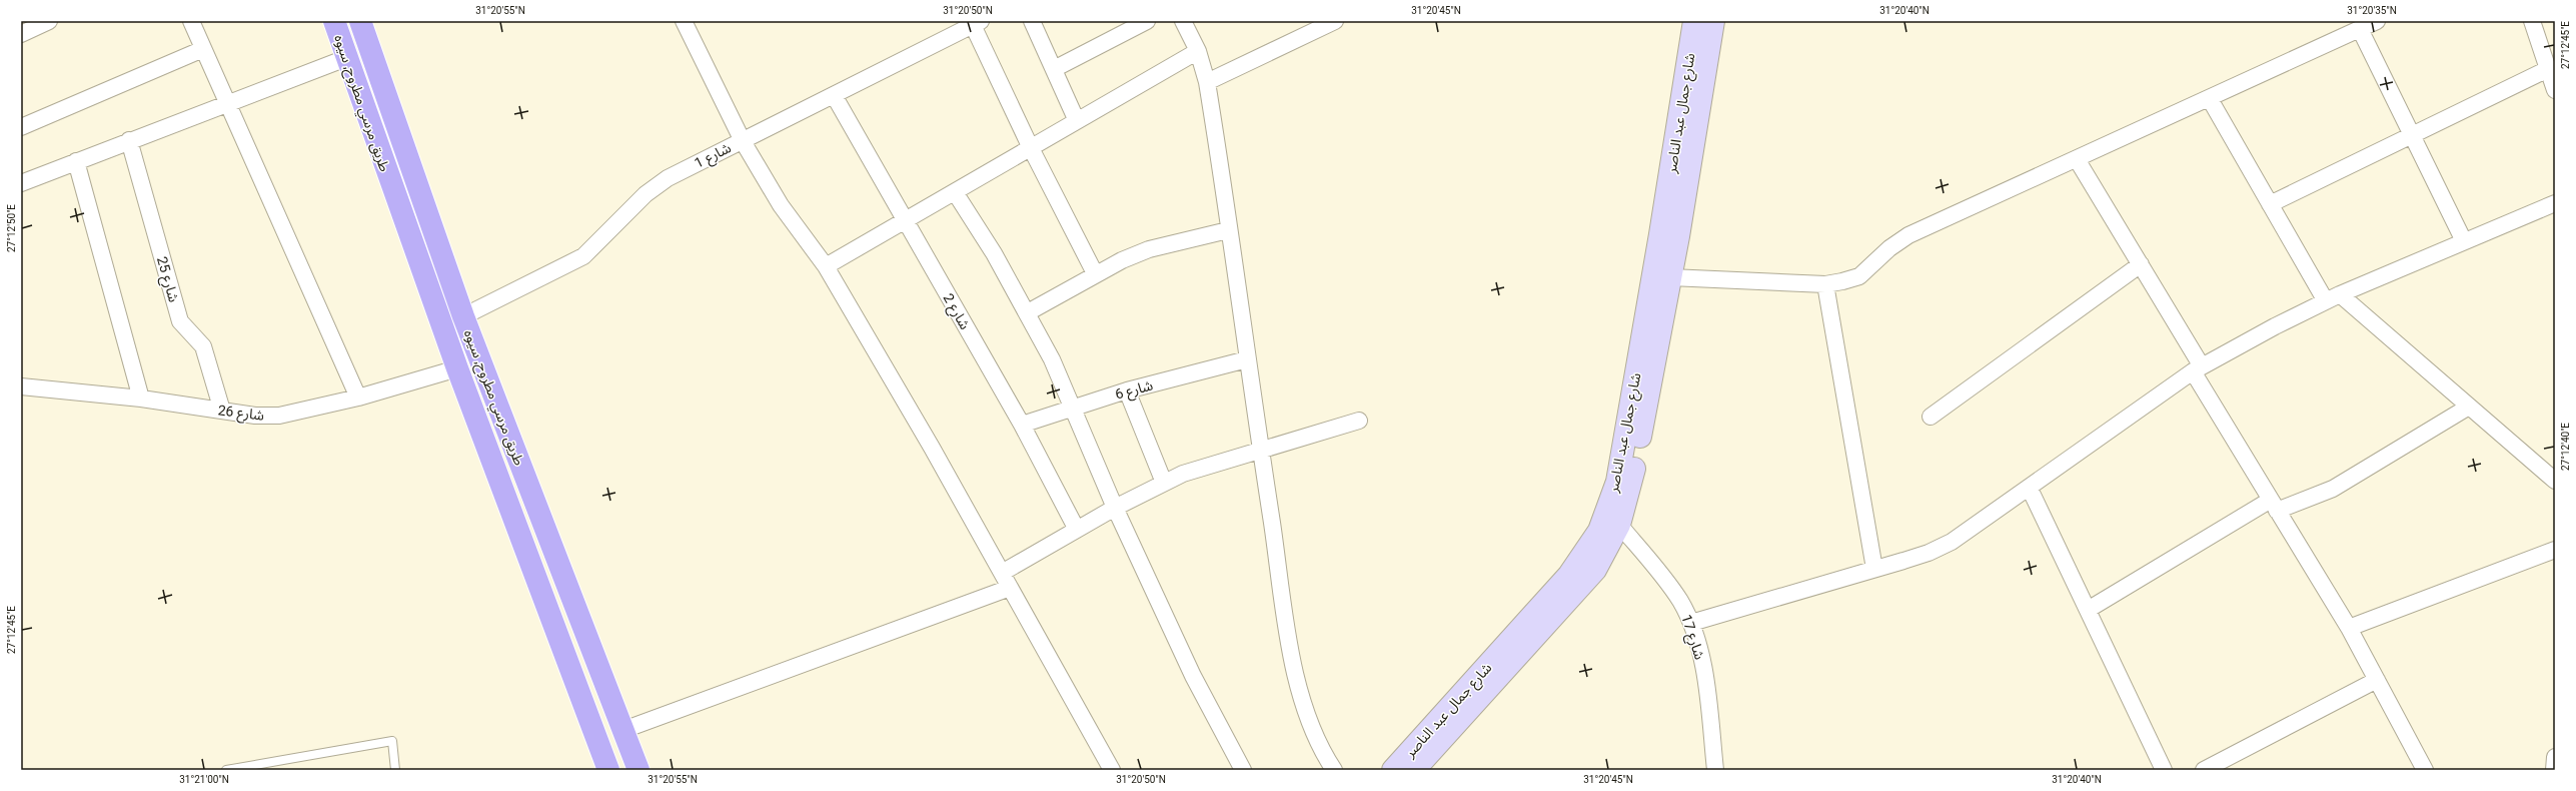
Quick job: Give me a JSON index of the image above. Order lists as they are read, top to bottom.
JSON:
{
  "streets": {
    "main road": ["طريق مرسي مطروح, سيوه"],
    "street": [
      "شارع جمال عبد الناصر",
      "شارع 1",
      "شارع 25",
      "شارع 2",
      "شارع 6",
      "شارع 26",
      "شارع 17"
    ]
  },
  "crossings": [
    ["طريق مرسي مطروح, سيوه", "شارع 1"],
    ["طريق مرسي مطروح, سيوه", "شارع 26"],
    ["شارع جمال عبد الناصر", "شارع 17"],
    ["شارع 1", "شارع 2"],
    ["شارع 25", "شارع 26"],
    ["شارع 2", "شارع 6"]
  ],
  "coordinates": [
    "31°20'55\"N",
    "31°20'50\"N",
    "31°20'45\"N",
    "31°20'40\"N",
    "31°20'35\"N",
    "27°12'45\"E",
    "27°12'50\"E",
    "27°12'40\"E",
    "31°21'00\"N"
  ]
}
